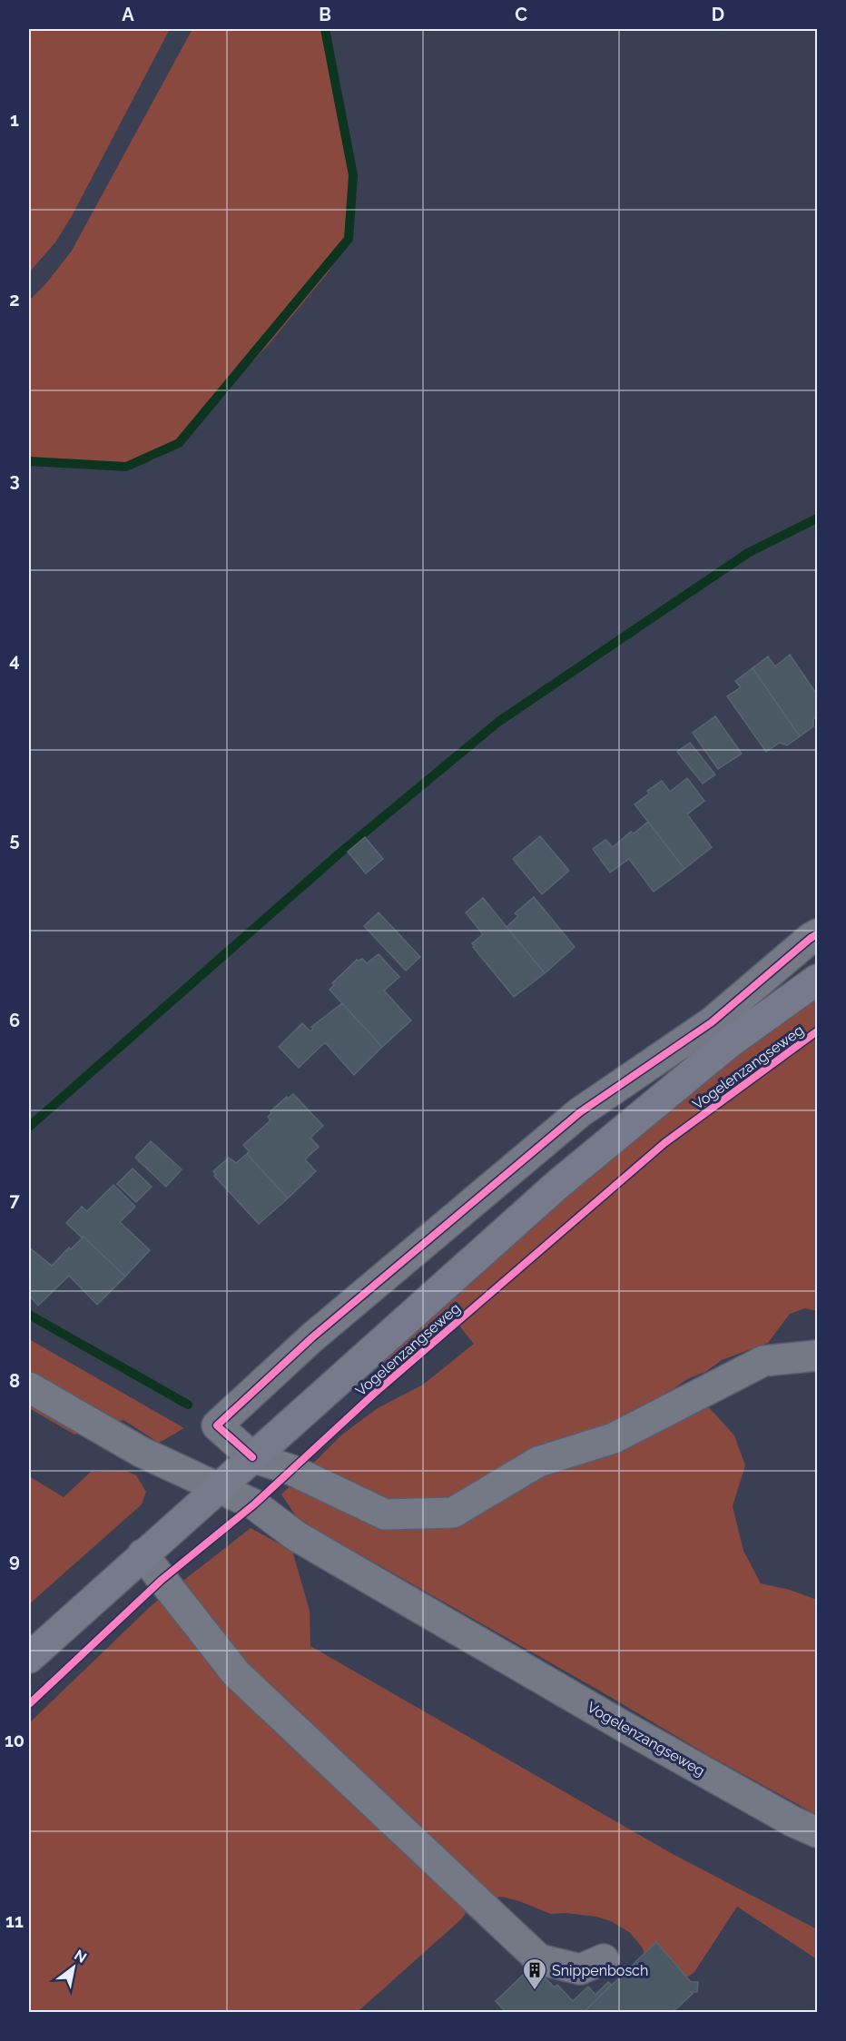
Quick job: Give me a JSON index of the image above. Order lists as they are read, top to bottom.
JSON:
{
  "streets": {
    "main road": ["Vogelenzangseweg"]
  },
  "places": {
    "building": ["Snippenbosch"]
  },
  "north": "top right",
  "grid": {
    "columns": [
      "A",
      "B",
      "C",
      "D"
    ],
    "rows": [
      "1",
      "2",
      "3",
      "4",
      "5",
      "6",
      "7",
      "8",
      "9",
      "10",
      "11"
    ]
  }
}
